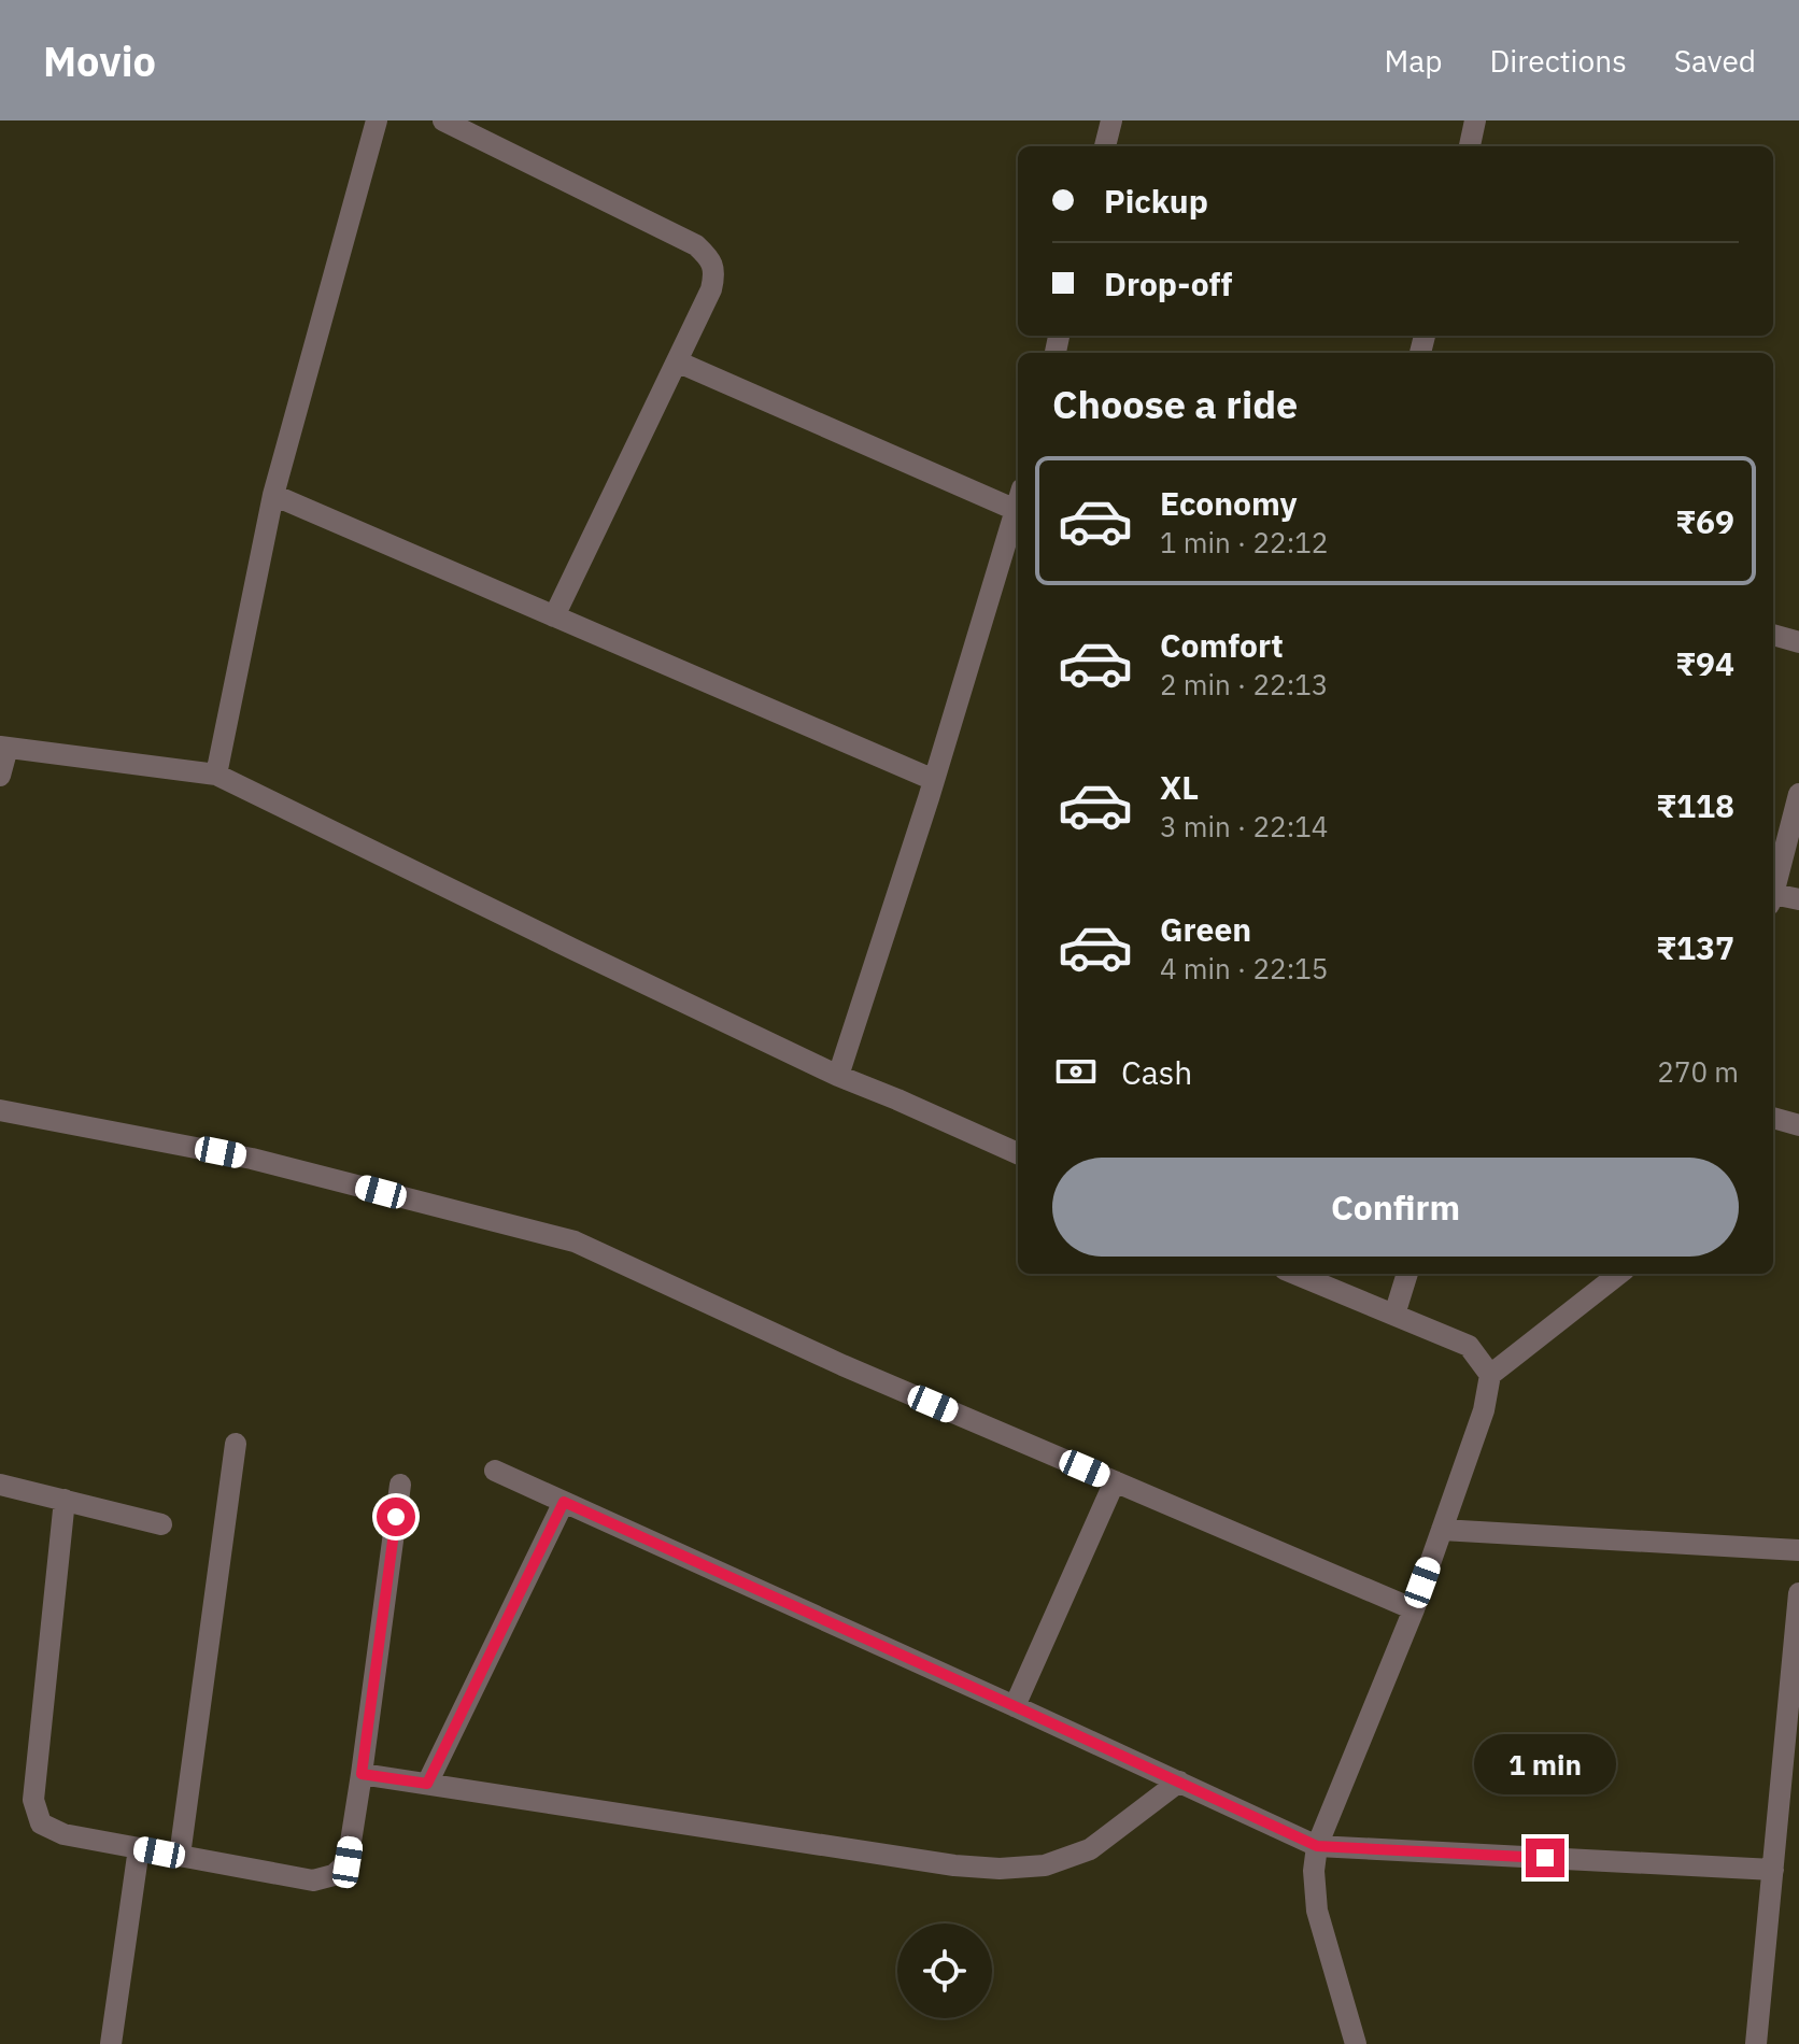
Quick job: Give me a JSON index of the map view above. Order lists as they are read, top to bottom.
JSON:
{
  "page": {
    "header": "Movio",
    "nav": ["Map", "Directions", "Saved"],
    "banner": ["Pickup", "Drop-off"],
    "heading": "Choose a ride",
    "list": [
      {
        "name": "Economy",
        "note": "1 min · 22:12",
        "value": "₹69"
      },
      {
        "name": "Comfort",
        "note": "2 min · 22:13",
        "value": "₹94"
      },
      {
        "name": "XL",
        "note": "3 min · 22:14",
        "value": "₹118"
      },
      {
        "name": "Green",
        "note": "4 min · 22:15",
        "value": "₹137"
      }
    ],
    "pay": ["Cash", "270 m"],
    "buttons": "Confirm",
    "bubble": "1 min"
  }
}
